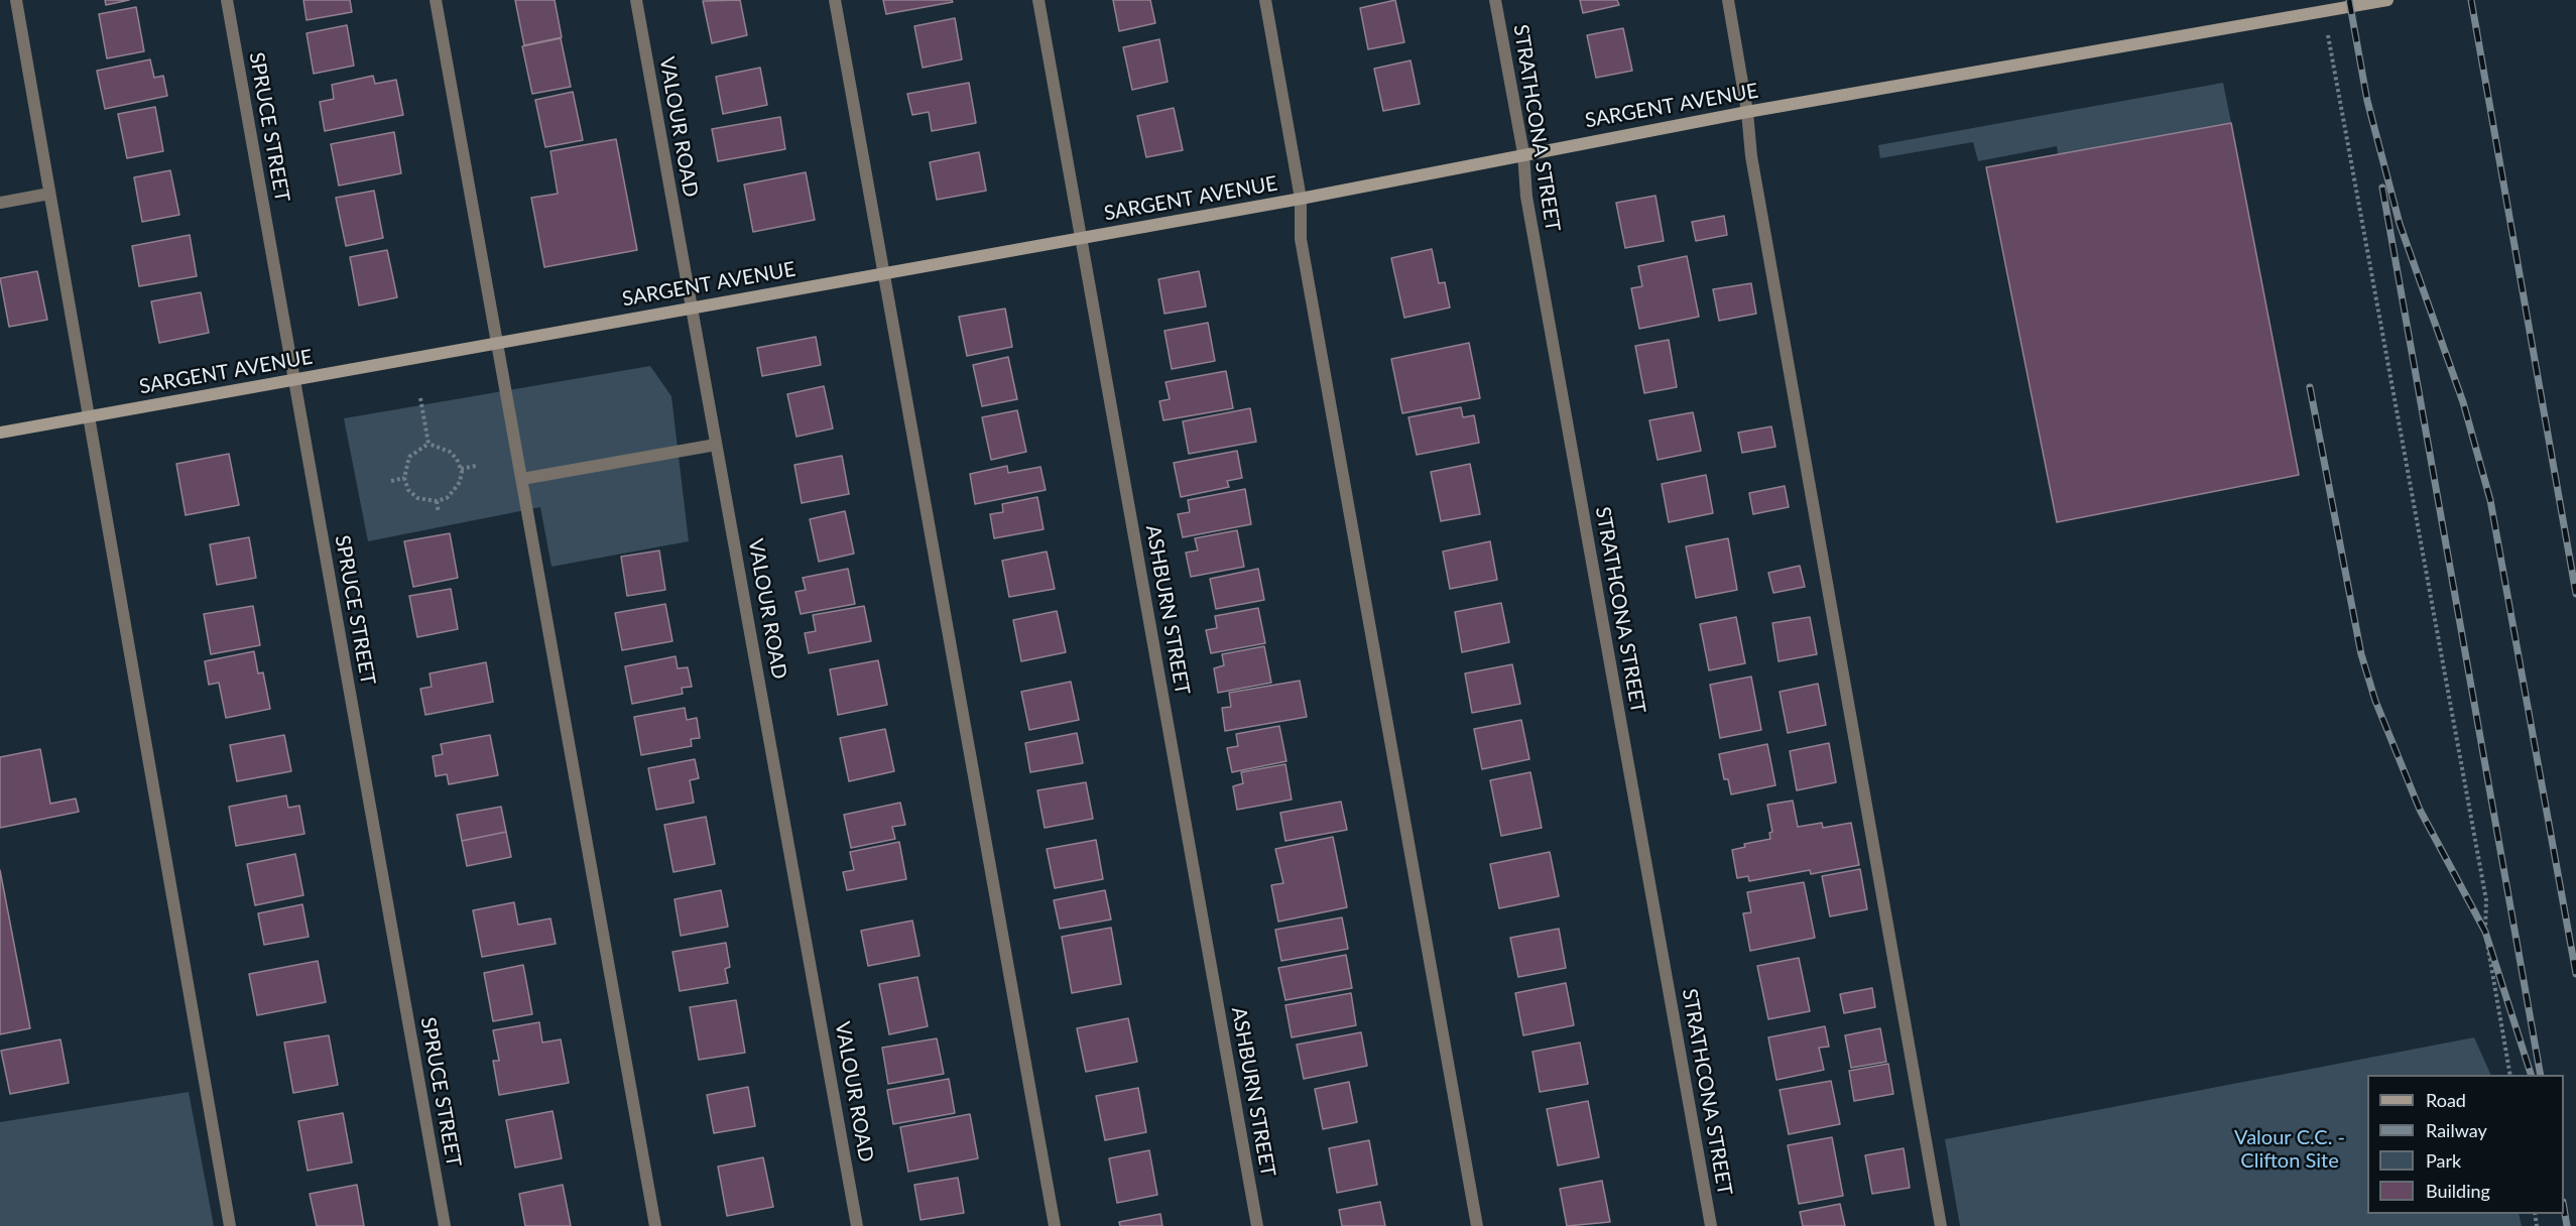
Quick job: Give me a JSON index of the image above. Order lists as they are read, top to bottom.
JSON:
{
  "streets": {
    "main road": ["SARGENT AVENUE"],
    "street": [
      "SPRUCE STREET",
      "VALOUR ROAD",
      "STRATHCONA STREET",
      "ASHBURN STREET"
    ]
  },
  "crossings": [
    ["SARGENT AVENUE", "SPRUCE STREET"],
    ["SARGENT AVENUE", "VALOUR ROAD"],
    ["SARGENT AVENUE", "STRATHCONA STREET"],
    ["SARGENT AVENUE", "ASHBURN STREET"]
  ],
  "parks": ["Valour C.C. - Clifton Site"],
  "legend": [
    "Road",
    "Railway",
    "Park",
    "Building"
  ]
}
